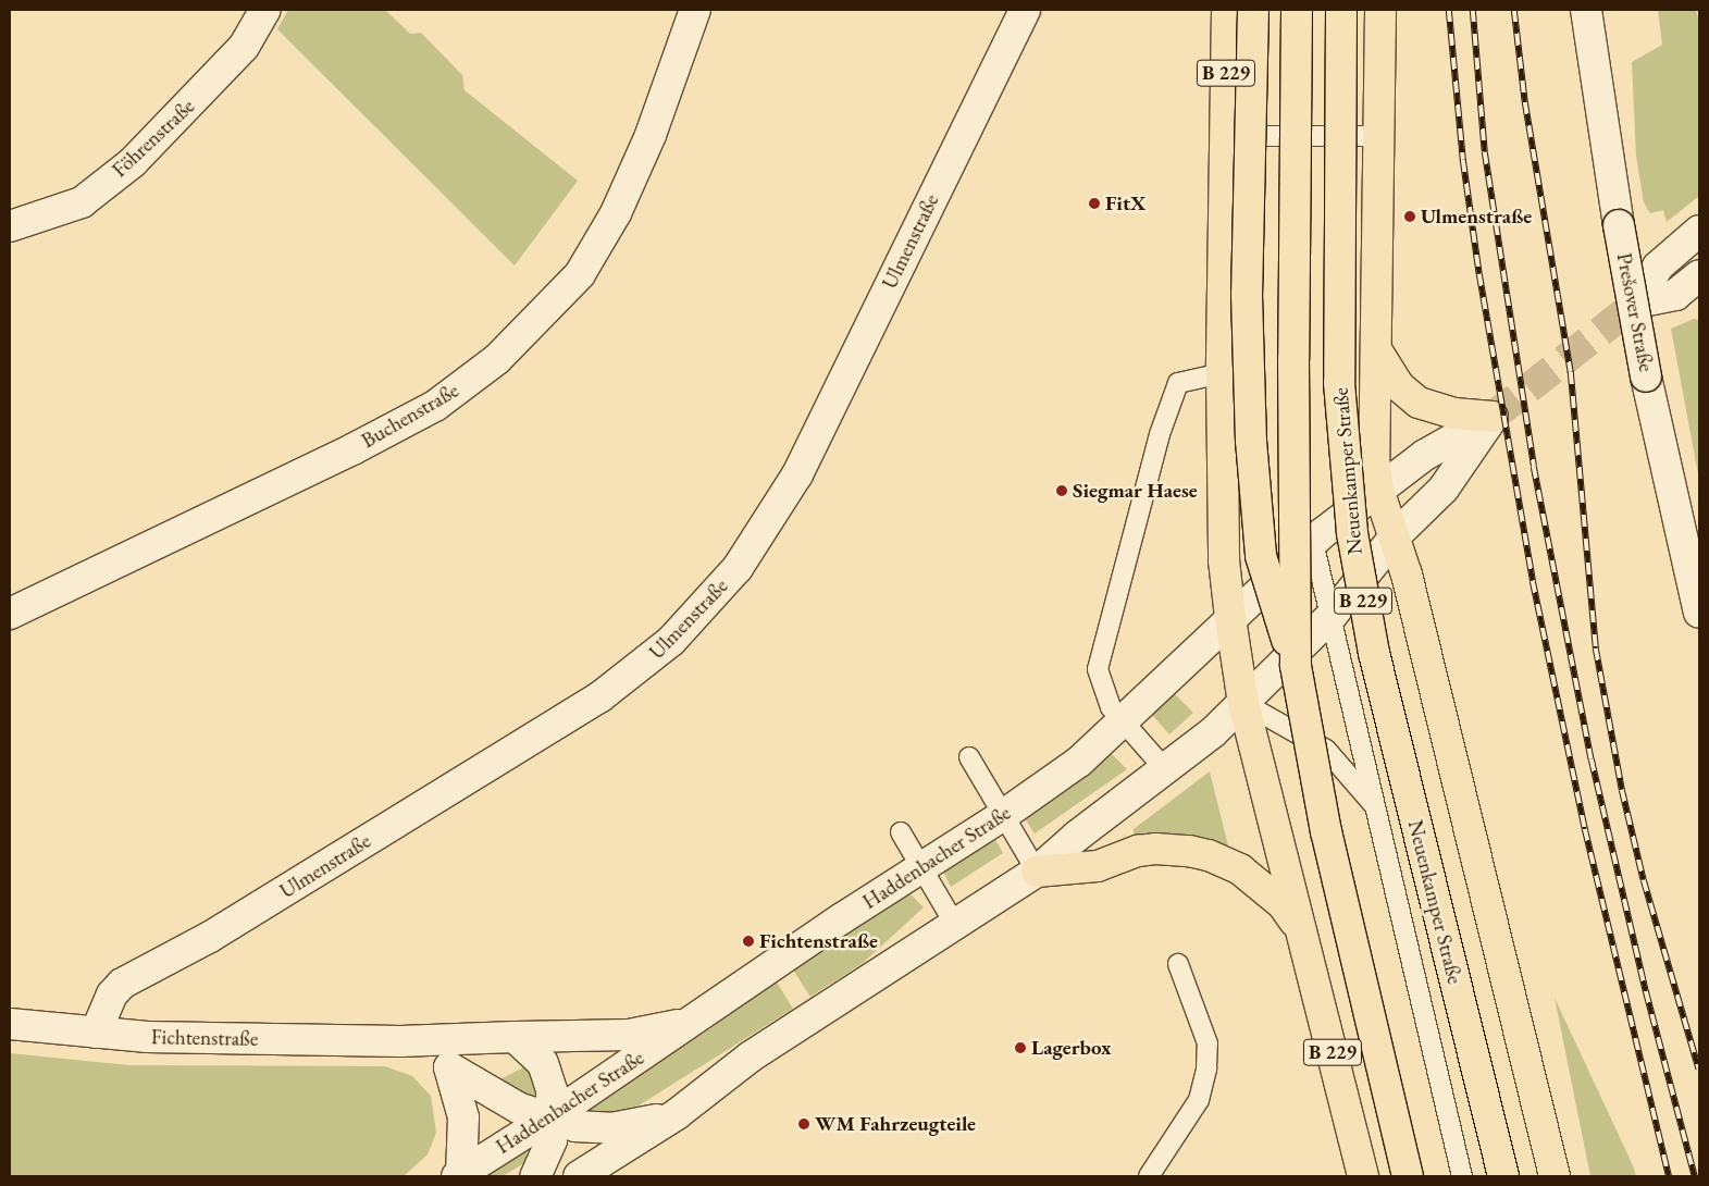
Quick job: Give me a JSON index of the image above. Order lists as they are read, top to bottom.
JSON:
{
  "streets": {
    "main road": ["B 229", "Neuenkamper Straße"],
    "street": [
      "Föhrenstraße",
      "Ulmenstraße",
      "Prešover Straße",
      "Buchenstraße",
      "Haddenbacher Straße",
      "Fichtenstraße"
    ]
  },
  "crossings": [
    ["B 229", "Haddenbacher Straße"],
    ["Ulmenstraße", "Fichtenstraße"],
    ["Haddenbacher Straße", "Fichtenstraße"]
  ],
  "places": [
    "FitX",
    "Ulmenstraße",
    "Siegmar Haese",
    "Fichtenstraße",
    "Lagerbox",
    "WM Fahrzeugteile"
  ]
}
